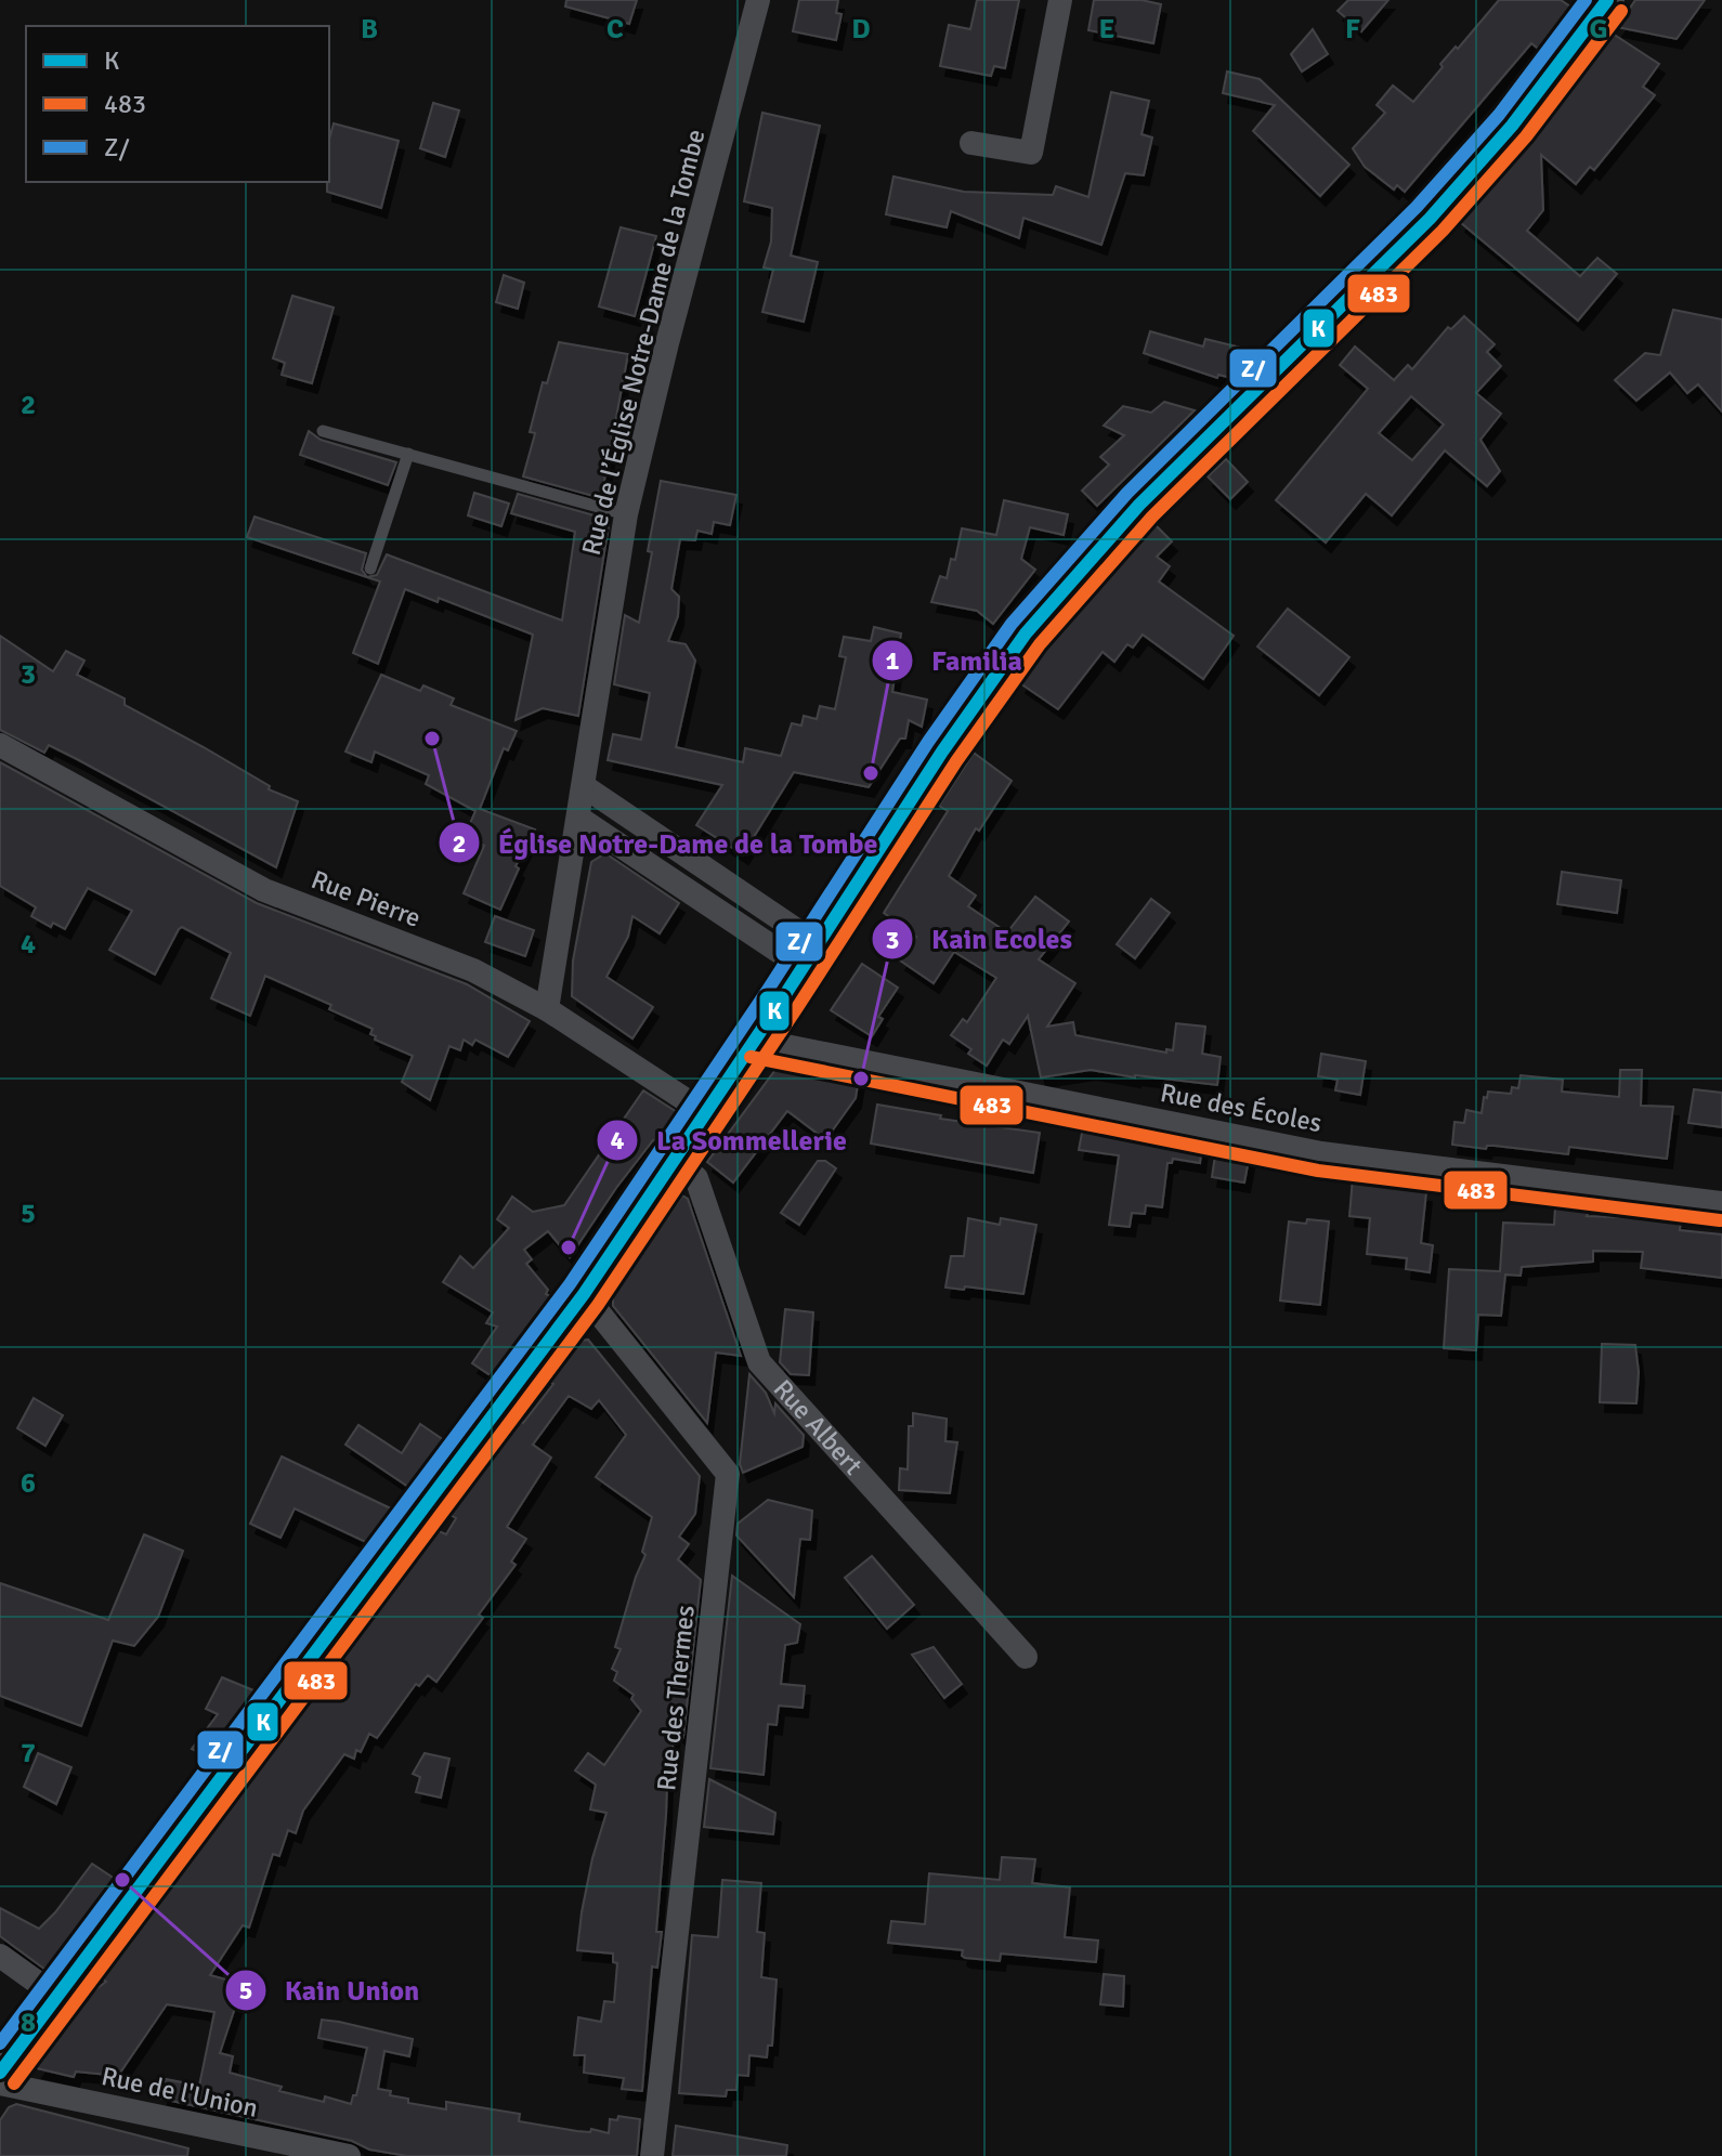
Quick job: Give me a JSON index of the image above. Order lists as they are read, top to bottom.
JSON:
{
  "streets": {
    "street": [
      "Rue de l’Église Notre-Dame de la Tombe",
      "Rue Pierre",
      "Rue des Écoles",
      "Rue Albert",
      "Rue des Thermes",
      "Rue de l'Union"
    ]
  },
  "crossings": [
    ["Rue de l’Église Notre-Dame de la Tombe", "Rue Pierre"]
  ],
  "places": [
    "Église Notre-Dame de la Tombe",
    "Familia",
    "Kain Ecoles",
    "La Sommellerie",
    "Kain Union"
  ],
  "lines": ["transit line K", "transit line Z/", "transit line 483"],
  "legend": ["K", "483", "Z/"],
  "grid": {
    "columns": [
      "B",
      "C",
      "D",
      "E",
      "F",
      "G"
    ],
    "rows": [
      "2",
      "3",
      "4",
      "5",
      "6",
      "7",
      "8"
    ]
  }
}
